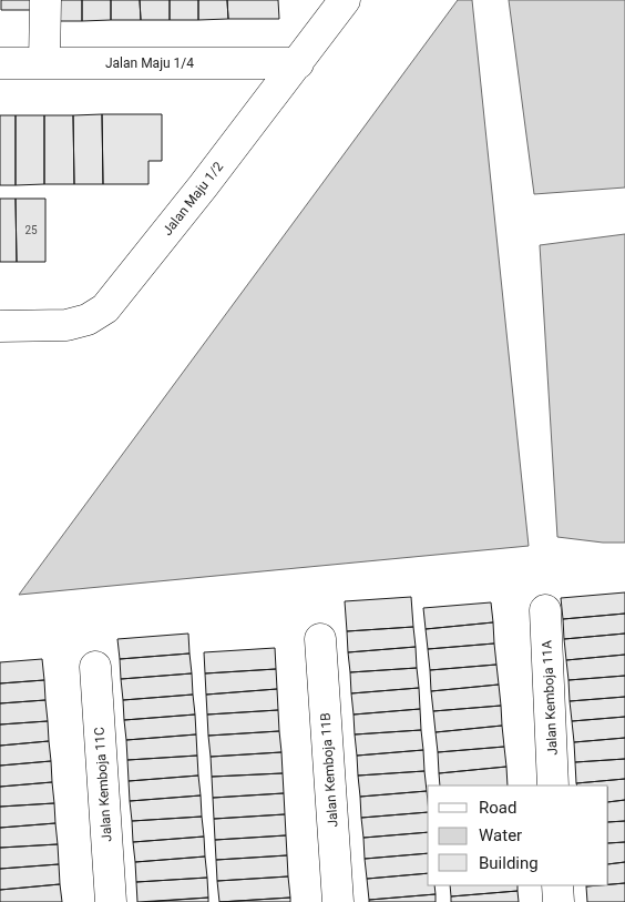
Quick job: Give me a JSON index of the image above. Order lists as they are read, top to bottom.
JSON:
{
  "streets": {
    "street": [
      "Jalan Maju 1/4",
      "Jalan Maju 1/2",
      "Jalan Kemboja 11A",
      "Jalan Kemboja 11B",
      "Jalan Kemboja 11C"
    ]
  },
  "crossings": [
    ["Jalan Maju 1/4", "Jalan Maju 1/2"]
  ],
  "house_numbers": ["25"],
  "legend": ["Road", "Water", "Building"]
}
